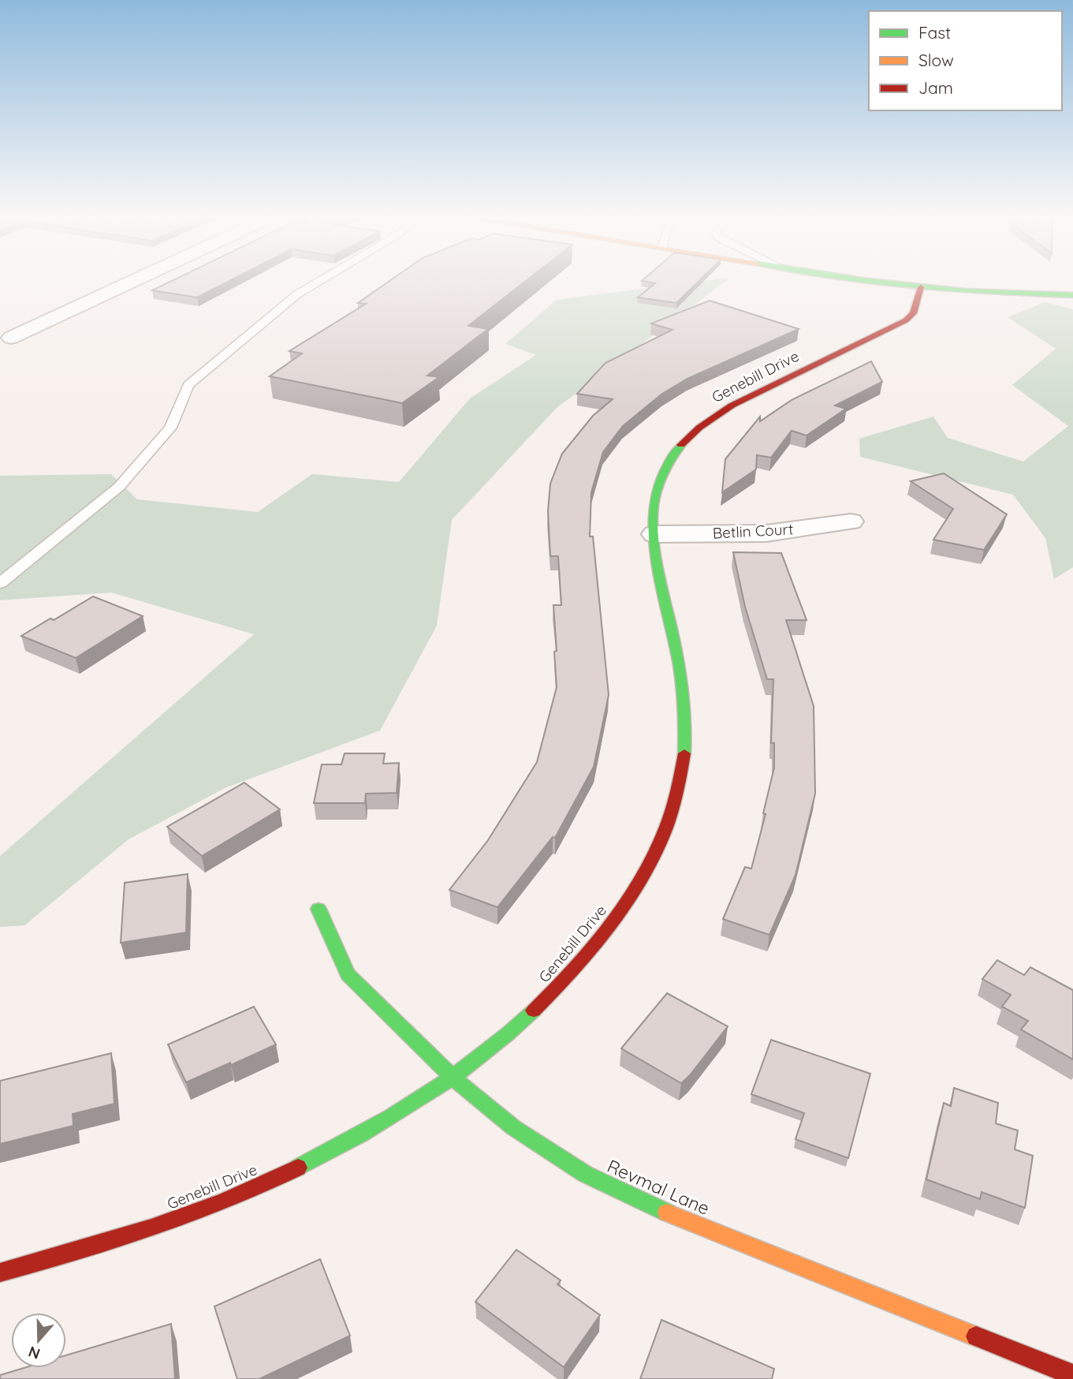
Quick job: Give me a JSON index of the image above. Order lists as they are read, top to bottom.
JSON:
{
  "streets": {
    "street": ["Genebill Drive", "Betlin Court", "Revmal Lane"]
  },
  "crossings": [
    ["Genebill Drive", "Betlin Court"],
    ["Genebill Drive", "Revmal Lane"]
  ],
  "legend": ["Fast", "Slow", "Jam"],
  "north": "bottom"
}
